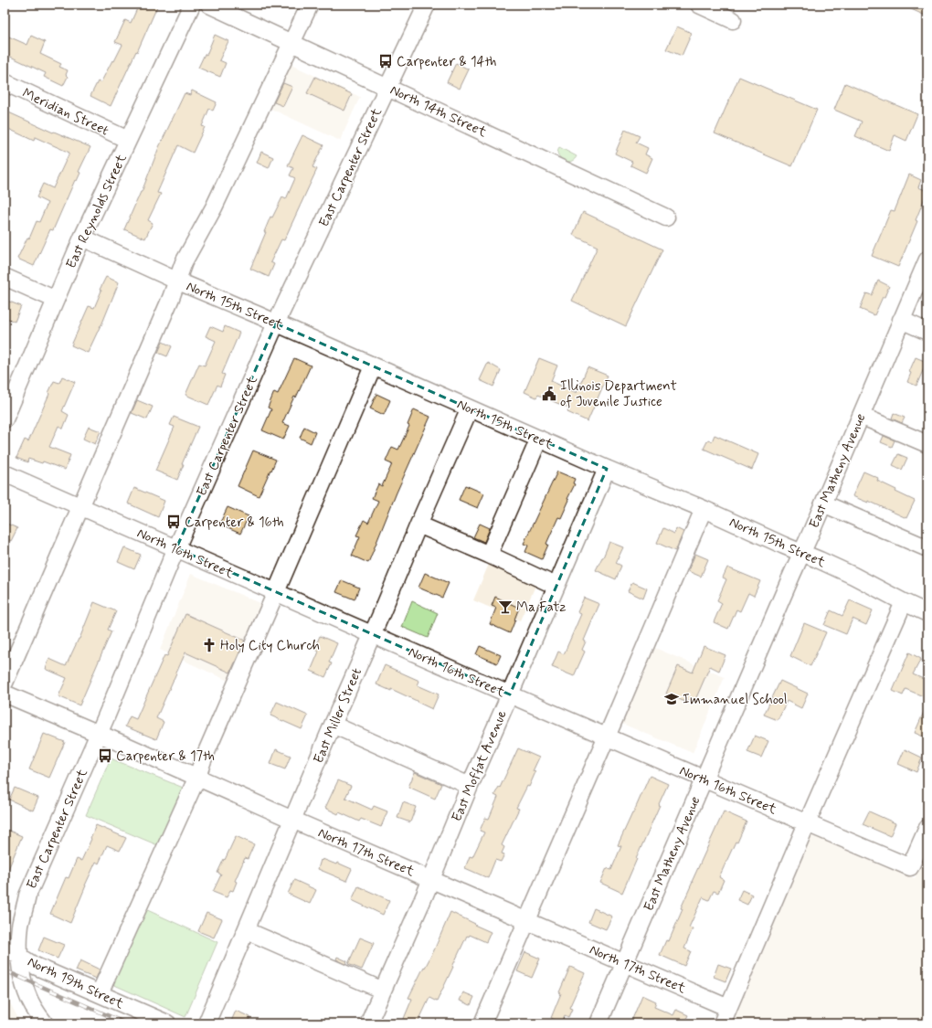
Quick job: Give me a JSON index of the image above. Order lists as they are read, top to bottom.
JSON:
{
  "streets": {
    "street": [
      "North 14th Street",
      "Meridian Street",
      "East Carpenter Street",
      "East Reynolds Street",
      "North 15th Street",
      "East Matheny Avenue",
      "North 16th Street",
      "East Miller Street",
      "East Moffat Avenue",
      "North 17th Street",
      "North 19th Street"
    ]
  },
  "crossings": [
    ["North 14th Street", "East Carpenter Street"],
    ["Meridian Street", "East Reynolds Street"],
    ["East Carpenter Street", "North 15th Street"],
    ["East Carpenter Street", "North 16th Street"],
    ["East Carpenter Street", "North 17th Street"],
    ["East Carpenter Street", "North 19th Street"],
    ["East Reynolds Street", "North 15th Street"],
    ["North 15th Street", "East Matheny Avenue"],
    ["North 15th Street", "East Miller Street"],
    ["North 15th Street", "East Moffat Avenue"],
    ["East Matheny Avenue", "North 16th Street"],
    ["East Matheny Avenue", "North 17th Street"],
    ["North 16th Street", "East Miller Street"],
    ["North 16th Street", "East Moffat Avenue"],
    ["East Miller Street", "North 17th Street"],
    ["East Moffat Avenue", "North 17th Street"]
  ],
  "places": {
    "bus stop": ["Carpenter & 14th", "Carpenter & 16th", "Carpenter & 17th"],
    "public building": ["Illinois Department of Juvenile Justice"],
    "bar": ["Ma Fatz"],
    "church": ["Holy City Church"],
    "school or university": ["Immanuel School"]
  }
}
